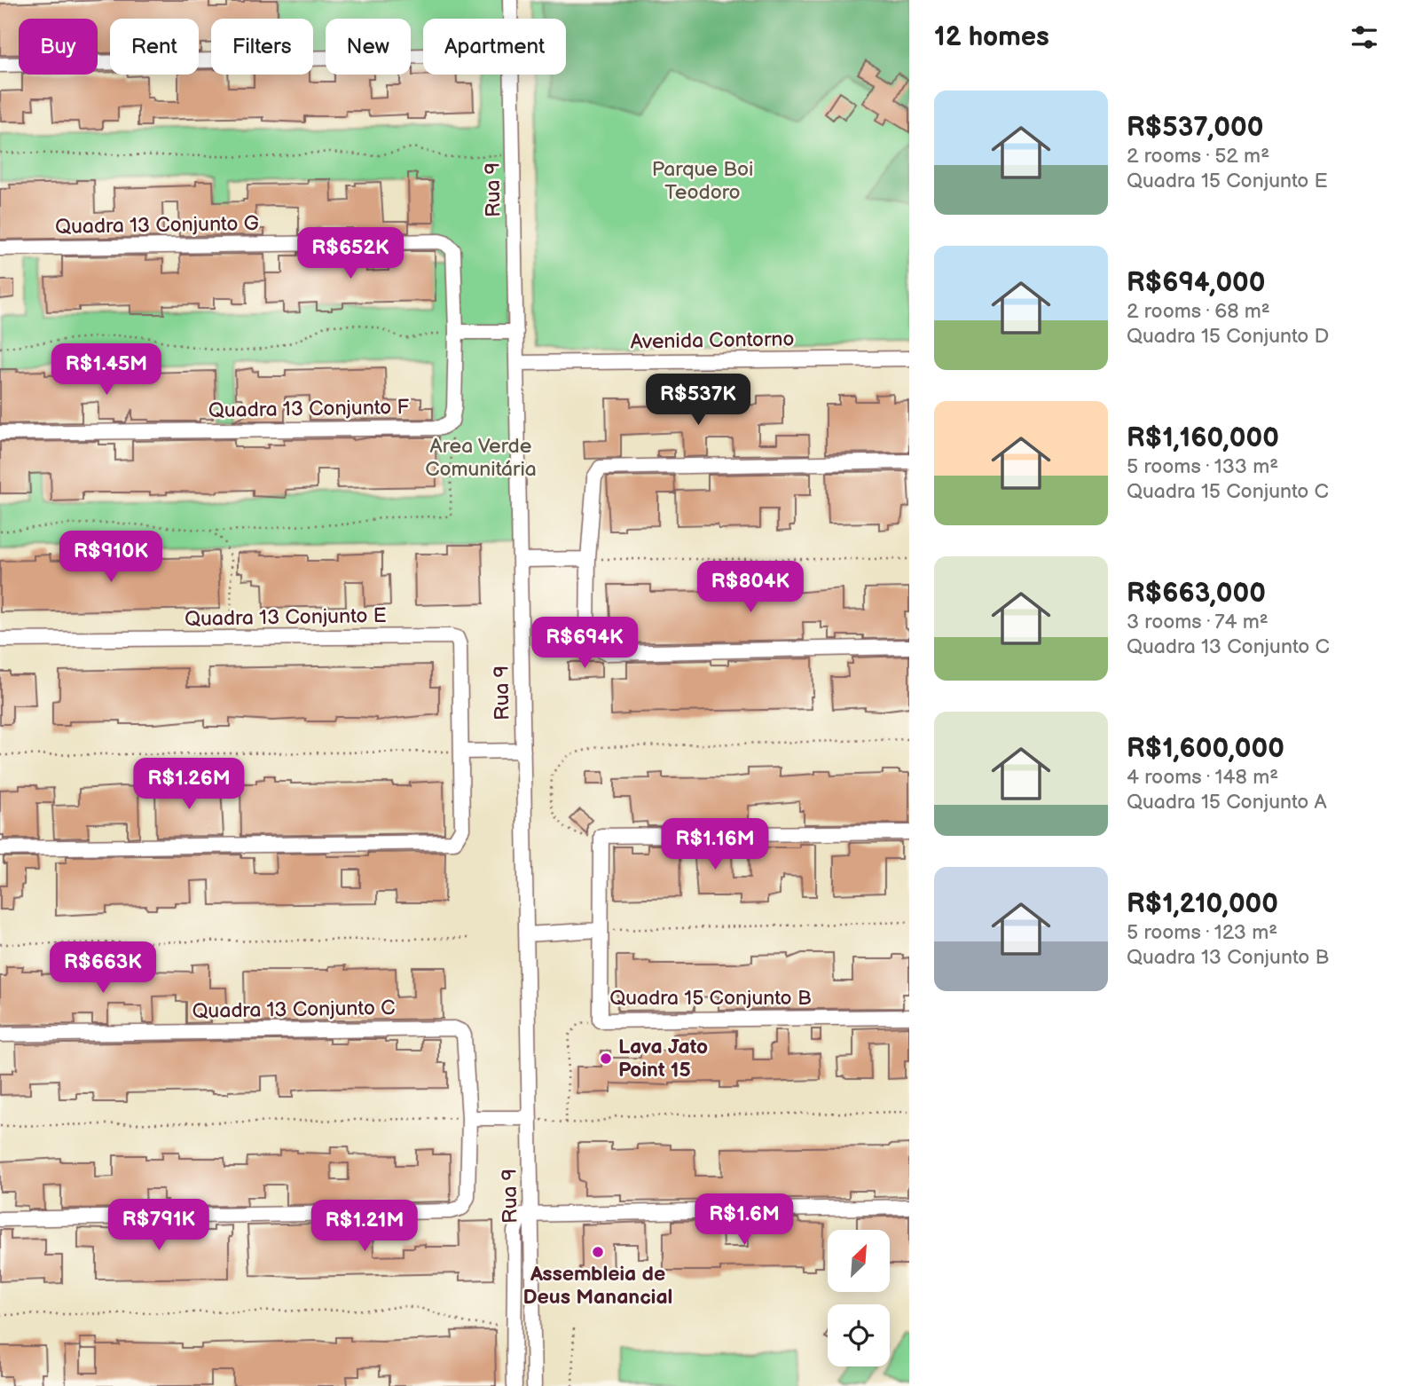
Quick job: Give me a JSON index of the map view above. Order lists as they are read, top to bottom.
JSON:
{
  "streets": {
    "street": [
      "Rua 9",
      "Quadra 13 Conjunto G",
      "Avenida Contorno",
      "Quadra 13 Conjunto F",
      "Quadra 13 Conjunto E",
      "Quadra 15 Conjunto B",
      "Quadra 13 Conjunto C"
    ]
  },
  "crossings": [
    ["Rua 9", "Avenida Contorno"]
  ],
  "parks": ["Parque Boi Teodoro", "Area Verde Comunitária"],
  "places": ["Lava Jato Point 15", "Assembleia de Deus Manancial"],
  "north": "top right",
  "page": {
    "heading": "12 homes",
    "chip": [
      "Buy",
      "Rent",
      "Filters",
      "New",
      "Apartment"
    ],
    "list": [
      {
        "name": "R$537,000",
        "note": "2 rooms · 52 m² · Quadra 15 Conjunto E"
      },
      {
        "name": "R$694,000",
        "note": "2 rooms · 68 m² · Quadra 15 Conjunto D"
      },
      {
        "name": "R$1,160,000",
        "note": "5 rooms · 133 m² · Quadra 15 Conjunto C"
      },
      {
        "name": "R$663,000",
        "note": "3 rooms · 74 m² · Quadra 13 Conjunto C"
      },
      {
        "name": "R$1,600,000",
        "note": "4 rooms · 148 m² · Quadra 15 Conjunto A"
      },
      {
        "name": "R$1,210,000",
        "note": "5 rooms · 123 m² · Quadra 13 Conjunto B"
      }
    ],
    "price": [
      "R$652K",
      "R$1.45M",
      "R$537K",
      "R$910K",
      "R$804K",
      "R$694K",
      "R$1.26M",
      "R$1.16M",
      "R$663K",
      "R$1.6M",
      "R$791K",
      "R$1.21M"
    ]
  }
}
